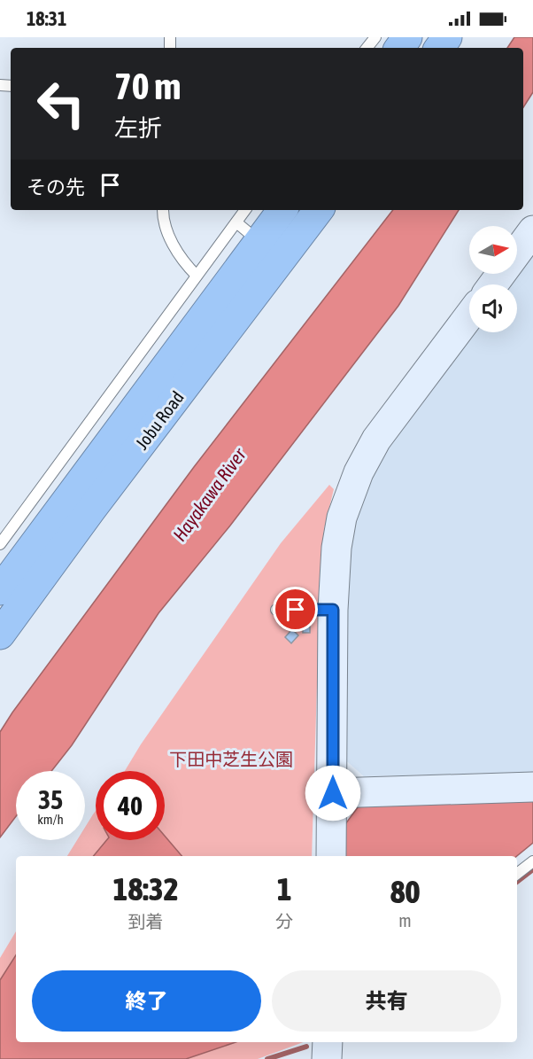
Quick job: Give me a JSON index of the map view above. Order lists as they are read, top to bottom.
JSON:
{
  "streets": {
    "highway": ["Jobu Road"]
  },
  "water": ["Hayakawa River"],
  "parks": ["下田中芝生公園"],
  "north": "right",
  "page": {
    "status": "18:31",
    "turn": ["70 m", "左折"],
    "then": "その先",
    "speed": "35 km/h",
    "limit": "40",
    "eta": [
      "18:32",
      "到着",
      "1",
      "分",
      "80",
      "m"
    ],
    "buttons": ["終了", "共有"]
  }
}
